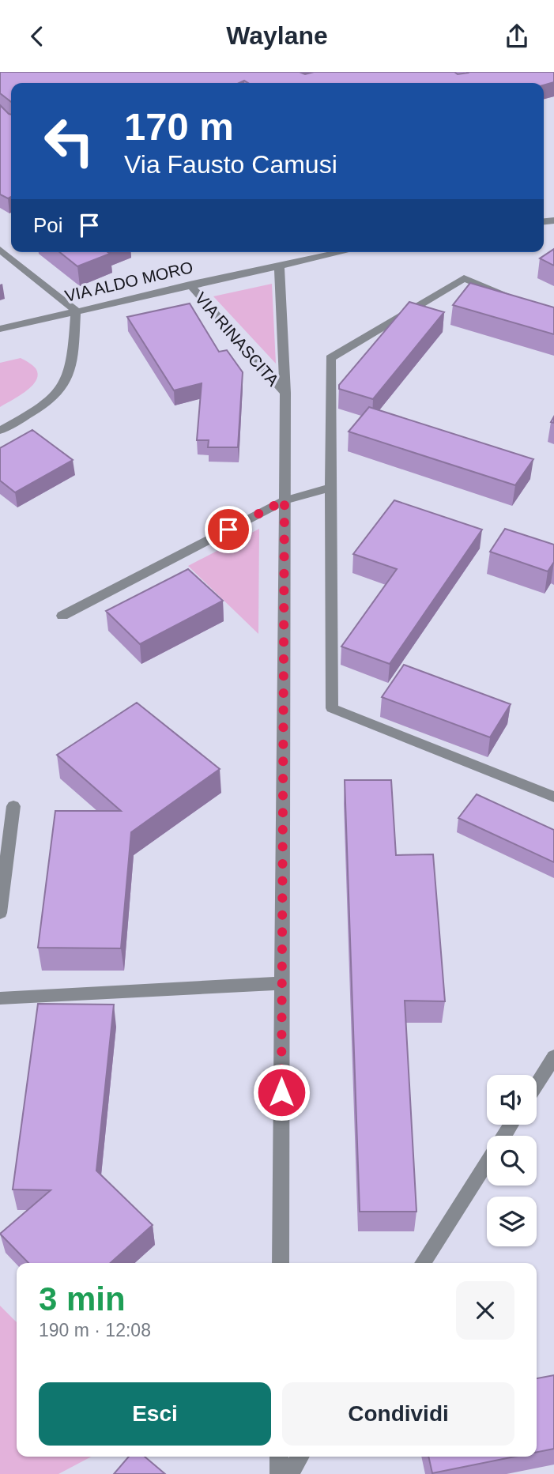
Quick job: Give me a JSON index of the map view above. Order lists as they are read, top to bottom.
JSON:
{
  "streets": {
    "street": ["VIA ALDO MORO", "VIA RINASCITA"]
  },
  "crossings": [
    ["VIA ALDO MORO", "VIA RINASCITA"]
  ],
  "page": {
    "header": "Waylane",
    "turn": ["170 m", "Via Fausto Camusi"],
    "then": "Poi",
    "heading": ["3 min", "190 m · 12:08"],
    "buttons": ["Esci", "Condividi"]
  }
}
